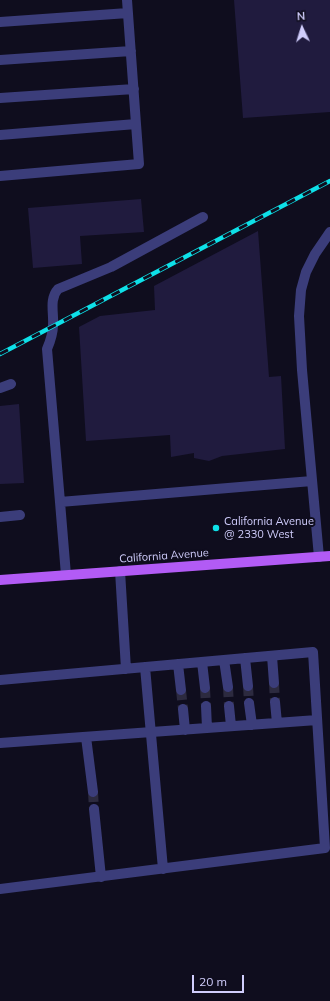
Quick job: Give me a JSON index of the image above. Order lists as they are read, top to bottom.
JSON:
{
  "streets": {
    "main road": ["California Avenue"]
  },
  "places": ["California Avenue @ 2330 West"],
  "scale_bar": "20 m",
  "north": "top"
}
